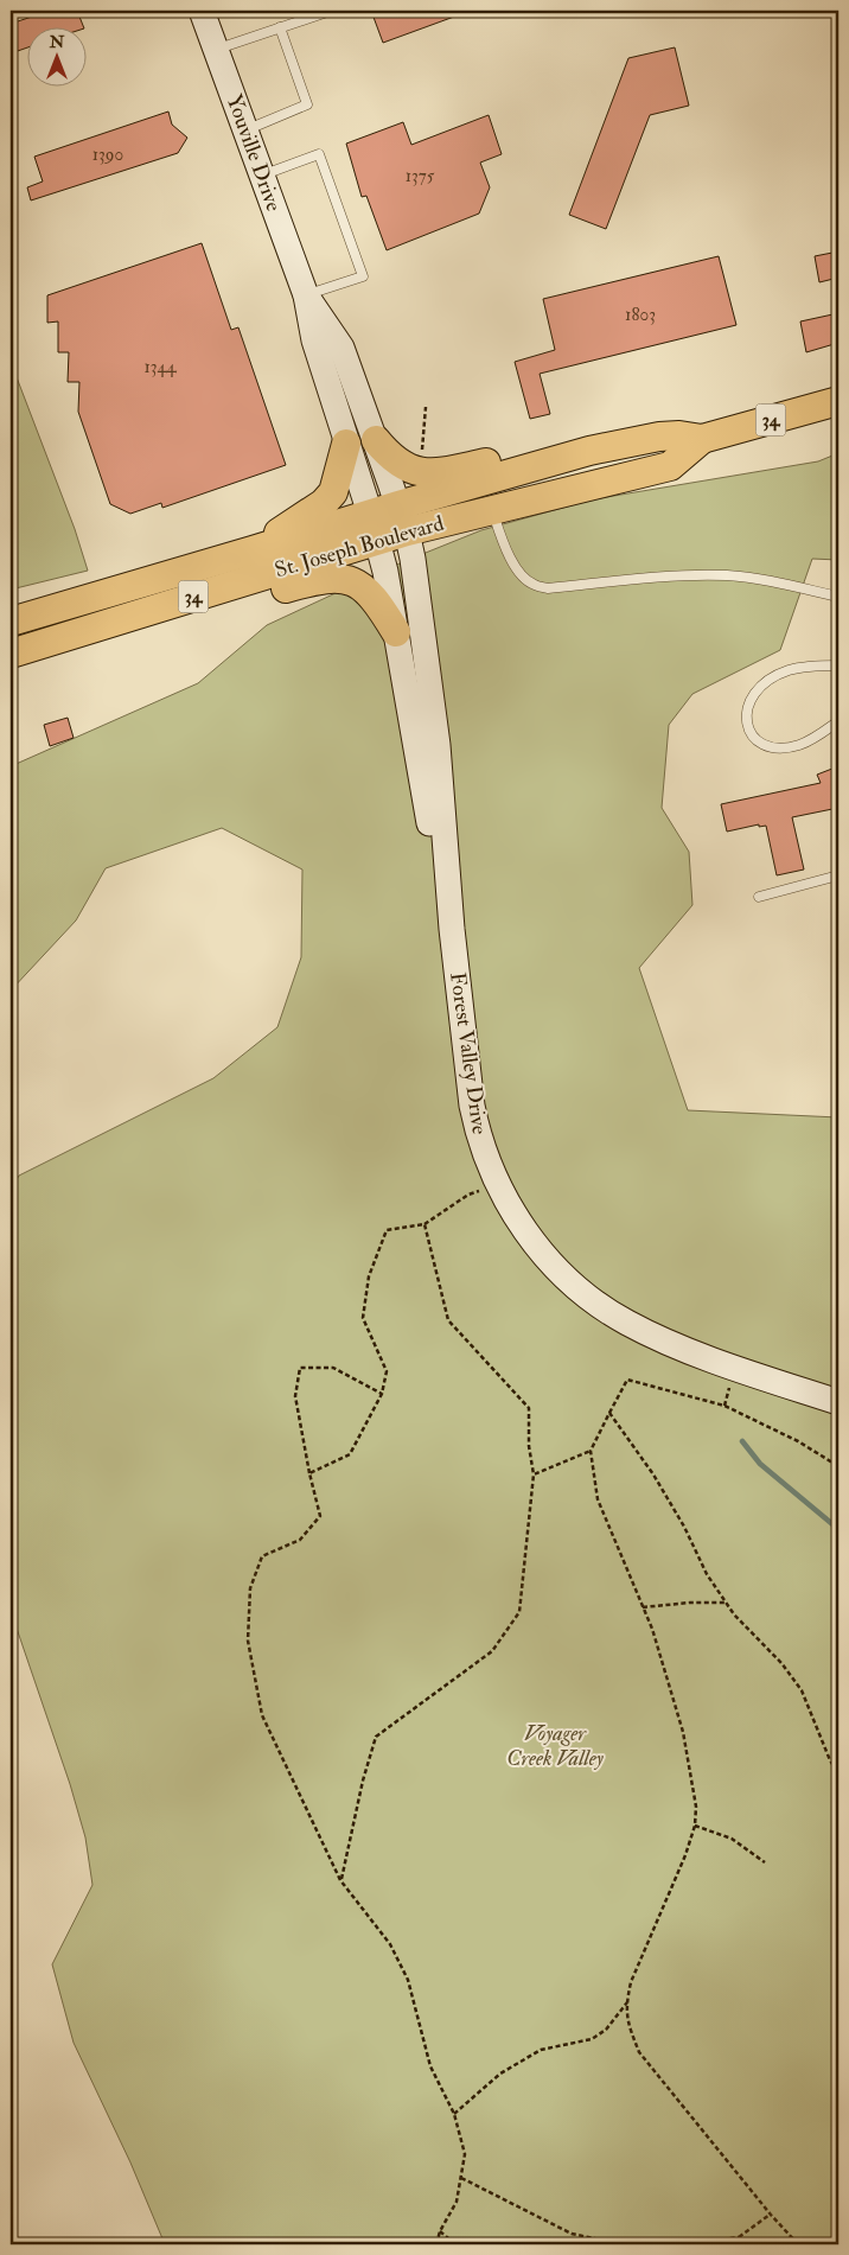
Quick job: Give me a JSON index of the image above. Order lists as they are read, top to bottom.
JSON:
{
  "streets": {
    "main road": ["34", "St. Joseph Boulevard"],
    "street": ["Youville Drive", "Forest Valley Drive"]
  },
  "crossings": [
    ["Youville Drive", "St. Joseph Boulevard"],
    ["Youville Drive", "Forest Valley Drive"],
    ["St. Joseph Boulevard", "Forest Valley Drive"]
  ],
  "parks": ["Voyager Creek Valley"],
  "house_numbers": [
    "1390",
    "1375",
    "1803",
    "1344"
  ],
  "north": "top"
}
